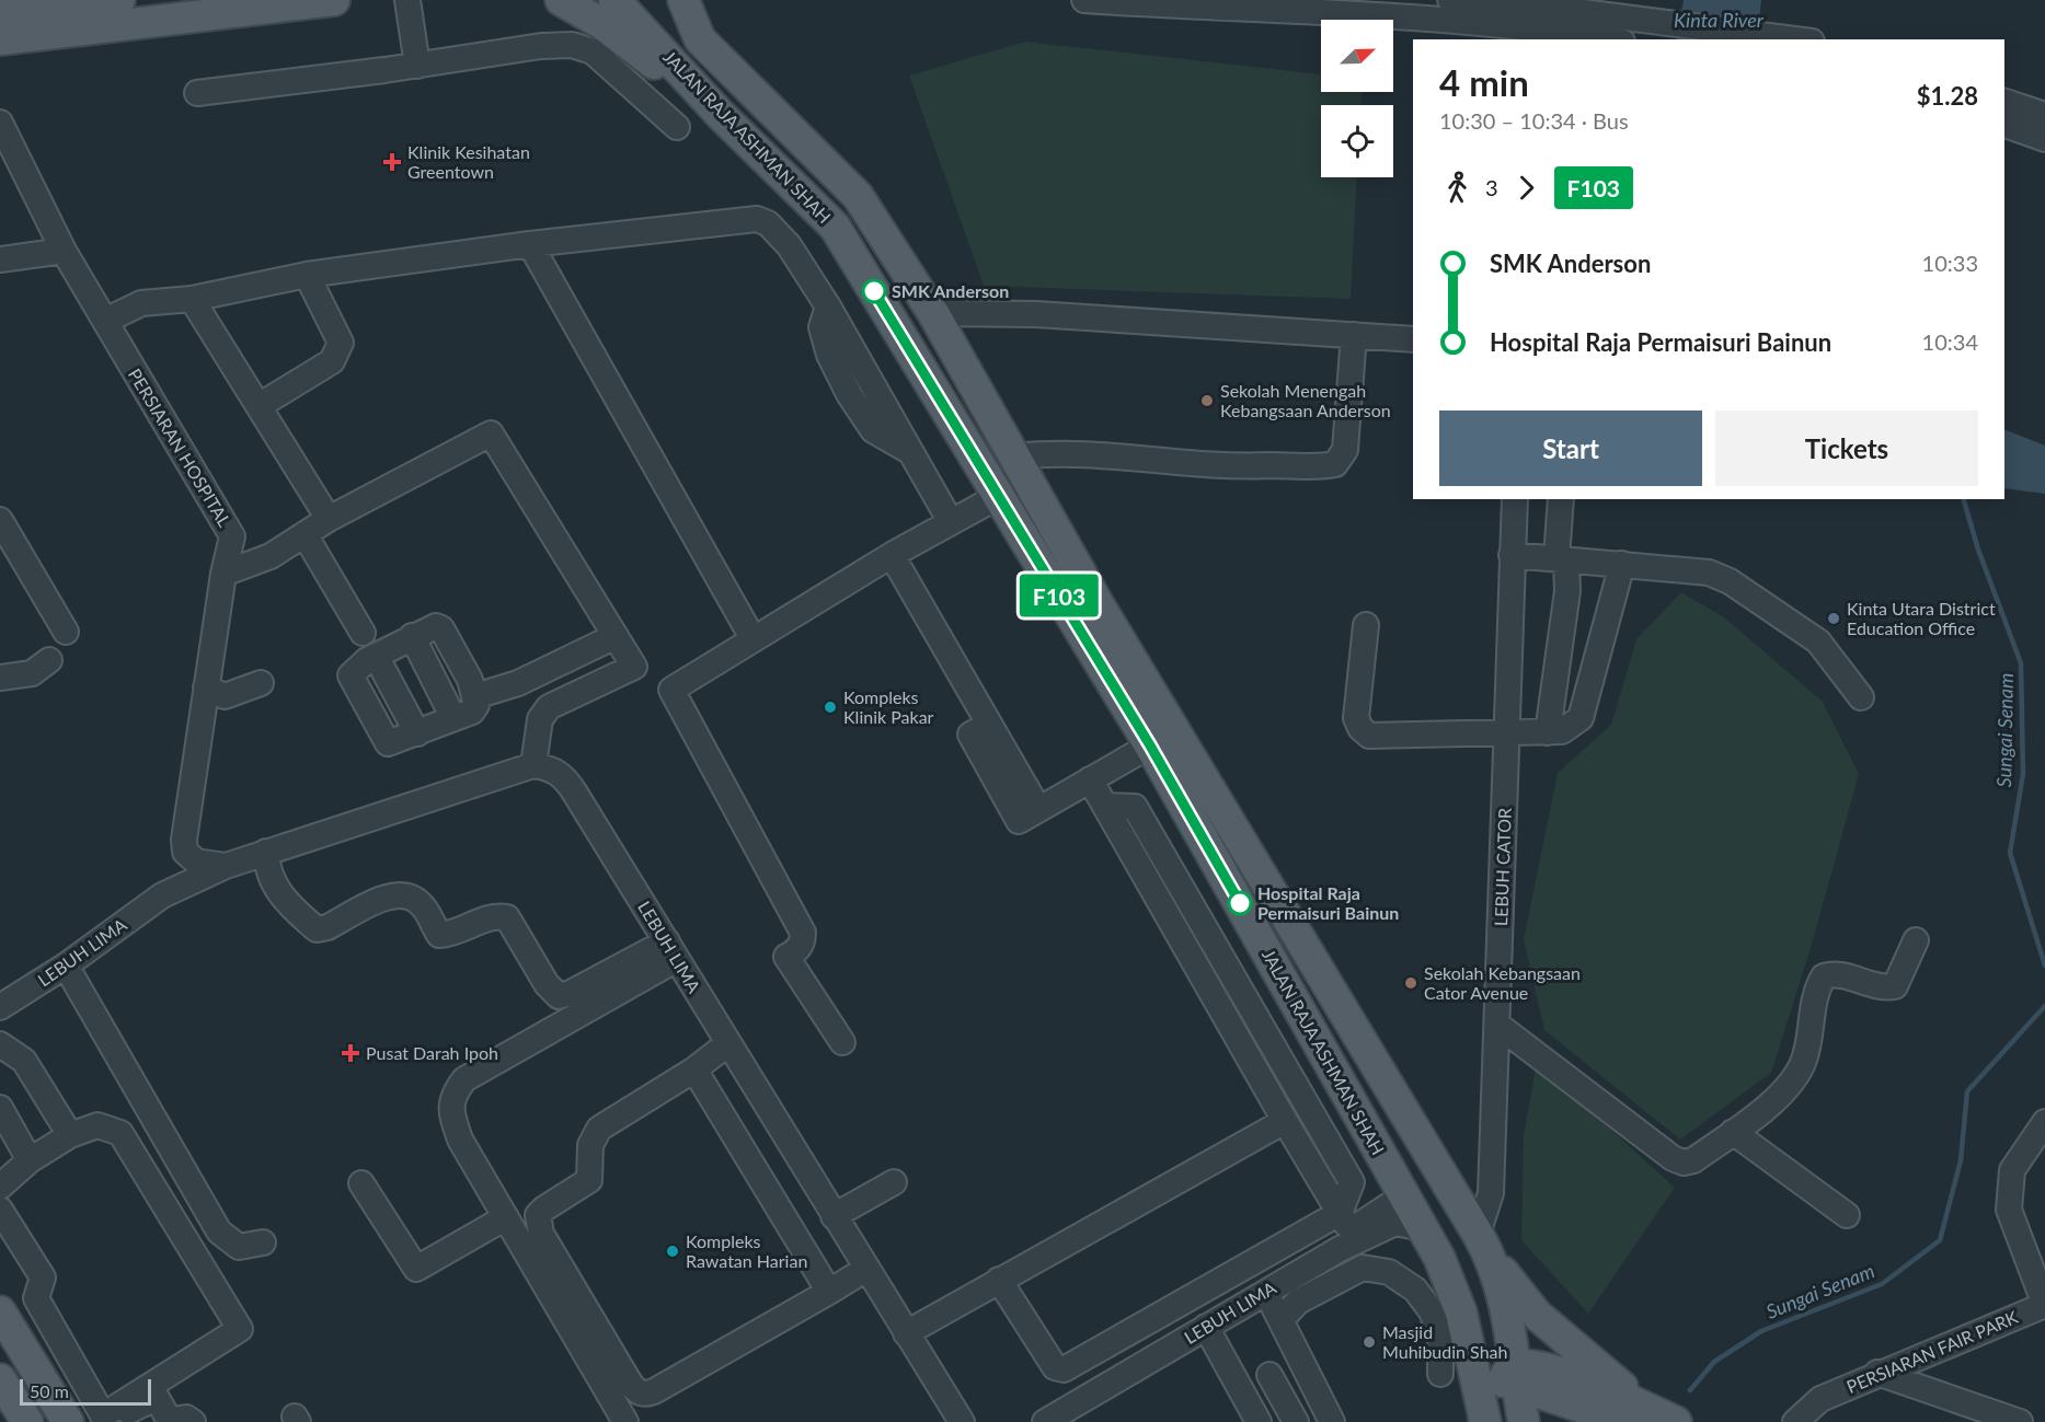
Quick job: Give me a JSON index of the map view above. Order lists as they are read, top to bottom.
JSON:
{
  "streets": {
    "main road": ["JALAN RAJA ASHMAN SHAH"],
    "street": [
      "PERSIARAN HOSPITAL",
      "LEBUH CATOR",
      "LEBUH LIMA",
      "PERSIARAN FAIR PARK"
    ]
  },
  "crossings": [
    ["JALAN RAJA ASHMAN SHAH", "LEBUH CATOR"],
    ["JALAN RAJA ASHMAN SHAH", "LEBUH LIMA"],
    ["PERSIARAN HOSPITAL", "LEBUH LIMA"]
  ],
  "water": ["Kinta River", "Sungai Senam"],
  "places": {
    "health": ["Klinik Kesihatan Greentown", "Pusat Darah Ipoh"],
    "other": [
      "SMK Anderson",
      "Sekolah Menengah Kebangsaan Anderson",
      "Kinta Utara District Education Office",
      "Kompleks Klinik Pakar",
      "Hospital Raja Permaisuri Bainun",
      "Sekolah Kebangsaan Cator Avenue",
      "Kompleks Rawatan Harian",
      "Masjid Muhibudin Shah"
    ]
  },
  "lines": ["bus line F103"],
  "scale_bar": "50 m",
  "north": "top right",
  "page": {
    "on_map": "F103",
    "heading": ["4 min", "10:30 – 10:34 · Bus", "$1.28"],
    "legs": ["3", "F103"],
    "list": [
      {
        "name": "SMK Anderson",
        "value": "10:33"
      },
      {
        "name": "Hospital Raja Permaisuri Bainun",
        "value": "10:34"
      }
    ],
    "buttons": ["Start", "Tickets"],
    "scale": "50 m"
  }
}
